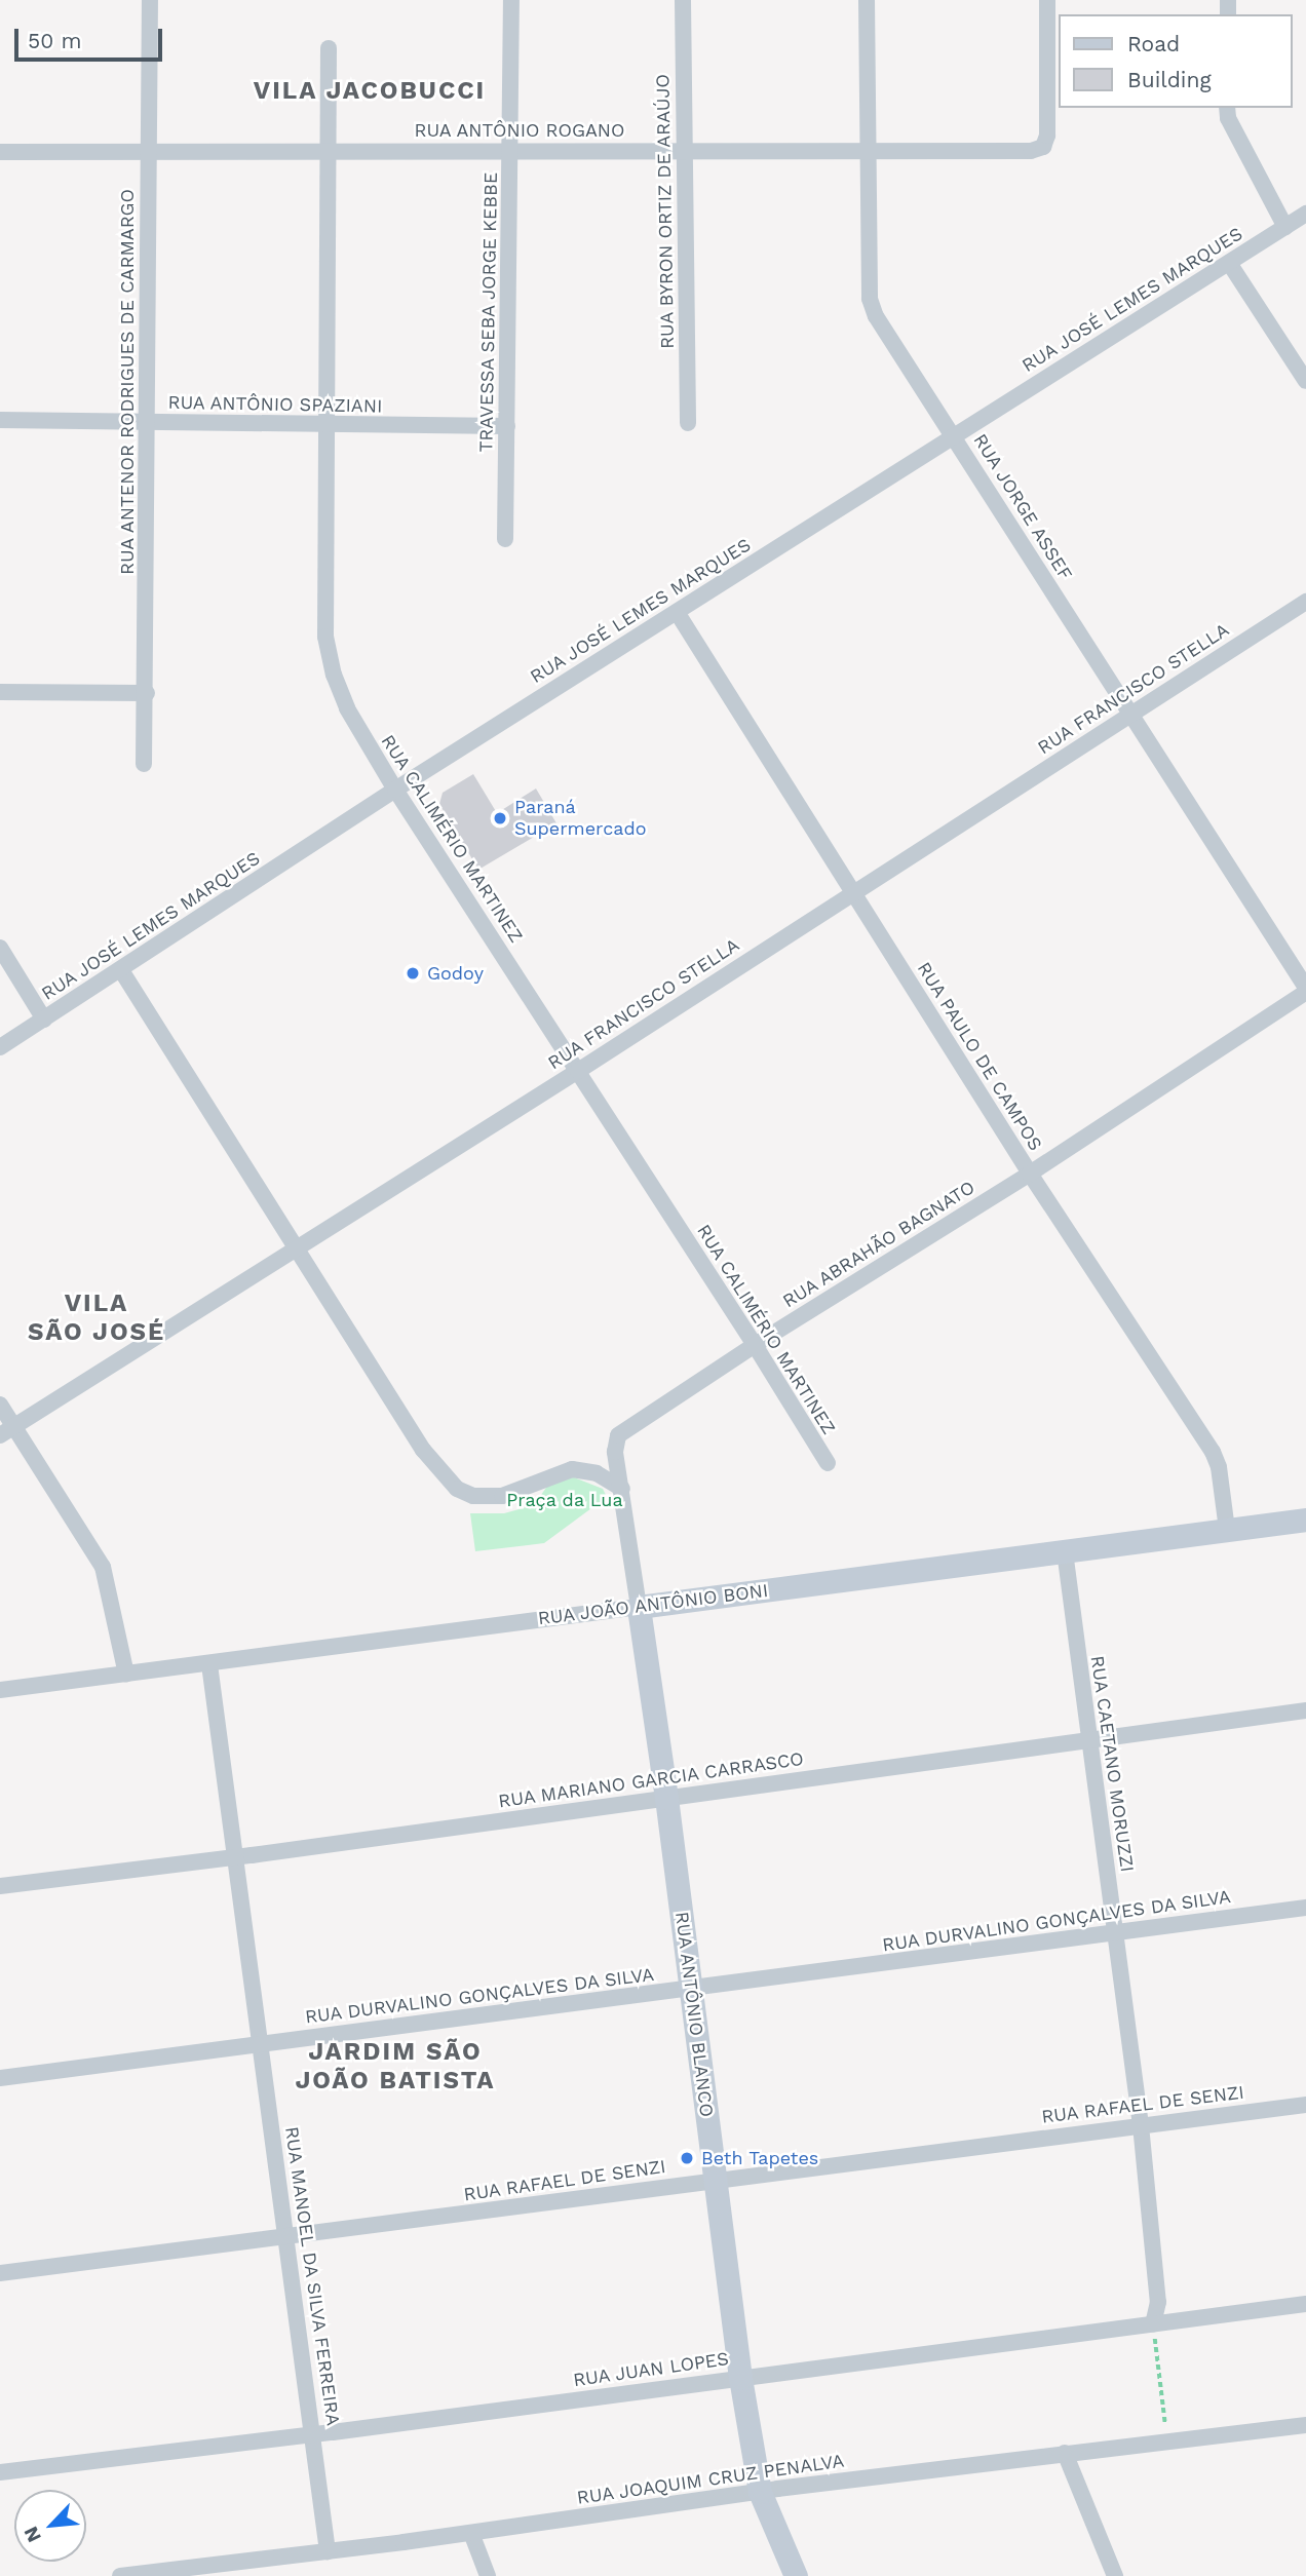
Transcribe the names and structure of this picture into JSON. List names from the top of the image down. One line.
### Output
{"streets":{"street":["RUA ANTÔNIO ROGANO","RUA BYRON ORTIZ DE ARAÚJO","RUA JOSÉ LEMES MARQUES","TRAVESSA SEBA JORGE KEBBE","RUA ANTENOR RODRIGUES DE CARMARGO","RUA ANTÔNIO SPAZIANI","RUA JORGE ASSEF","RUA FRANCISCO STELLA","RUA CALIMÉRIO MARTINEZ","RUA PAULO DE CAMPOS","RUA ABRAHÃO BAGNATO","RUA JOÃO ANTÔNIO BONI","RUA CAETANO MORUZZI","RUA MARIANO GARCIA CARRASCO","RUA DURVALINO GONÇALVES DA SILVA","RUA ANTÔNIO BLANCO","RUA RAFAEL DE SENZI","RUA MANOEL DA SILVA FERREIRA","RUA JUAN LOPES","RUA JOAQUIM CRUZ PENALVA"]},"crossings":[["RUA ANTÔNIO ROGANO","RUA BYRON ORTIZ DE ARAÚJO"],["RUA ANTÔNIO ROGANO","TRAVESSA SEBA JORGE KEBBE"],["RUA ANTÔNIO ROGANO","RUA ANTENOR RODRIGUES DE CARMARGO"],["RUA ANTÔNIO ROGANO","RUA JORGE ASSEF"],["RUA ANTÔNIO ROGANO","RUA CALIMÉRIO MARTINEZ"],["RUA JOSÉ LEMES MARQUES","RUA JORGE ASSEF"],["RUA JOSÉ LEMES MARQUES","RUA CALIMÉRIO MARTINEZ"],["RUA JOSÉ LEMES MARQUES","RUA PAULO DE CAMPOS"],["TRAVESSA SEBA JORGE KEBBE","RUA ANTÔNIO SPAZIANI"],["RUA ANTENOR RODRIGUES DE CARMARGO","RUA ANTÔNIO SPAZIANI"],["RUA ANTÔNIO SPAZIANI","RUA CALIMÉRIO MARTINEZ"],["RUA JORGE ASSEF","RUA FRANCISCO STELLA"],["RUA JORGE ASSEF","RUA ABRAHÃO BAGNATO"],["RUA FRANCISCO STELLA","RUA CALIMÉRIO MARTINEZ"],["RUA FRANCISCO STELLA","RUA PAULO DE CAMPOS"],["RUA CALIMÉRIO MARTINEZ","RUA ABRAHÃO BAGNATO"],["RUA PAULO DE CAMPOS","RUA ABRAHÃO BAGNATO"],["RUA PAULO DE CAMPOS","RUA JOÃO ANTÔNIO BONI"],["RUA ABRAHÃO BAGNATO","RUA ANTÔNIO BLANCO"],["RUA JOÃO ANTÔNIO BONI","RUA CAETANO MORUZZI"],["RUA JOÃO ANTÔNIO BONI","RUA ANTÔNIO BLANCO"],["RUA JOÃO ANTÔNIO BONI","RUA MANOEL DA SILVA FERREIRA"],["RUA CAETANO MORUZZI","RUA MARIANO GARCIA CARRASCO"],["RUA CAETANO MORUZZI","RUA DURVALINO GONÇALVES DA SILVA"],["RUA CAETANO MORUZZI","RUA RAFAEL DE SENZI"],["RUA CAETANO MORUZZI","RUA JUAN LOPES"],["RUA MARIANO GARCIA CARRASCO","RUA ANTÔNIO BLANCO"],["RUA MARIANO GARCIA CARRASCO","RUA MANOEL DA SILVA FERREIRA"],["RUA DURVALINO GONÇALVES DA SILVA","RUA ANTÔNIO BLANCO"],["RUA DURVALINO GONÇALVES DA SILVA","RUA MANOEL DA SILVA FERREIRA"],["RUA ANTÔNIO BLANCO","RUA RAFAEL DE SENZI"],["RUA ANTÔNIO BLANCO","RUA JUAN LOPES"],["RUA ANTÔNIO BLANCO","RUA JOAQUIM CRUZ PENALVA"],["RUA RAFAEL DE SENZI","RUA MANOEL DA SILVA FERREIRA"],["RUA MANOEL DA SILVA FERREIRA","RUA JUAN LOPES"],["RUA MANOEL DA SILVA FERREIRA","RUA JOAQUIM CRUZ PENALVA"]],"districts":["VILA JACOBUCCI","VILA SÃO JOSÉ","JARDIM SÃO JOÃO BATISTA"],"parks":["Praça da Lua"],"places":["Paraná Supermercado","Godoy","Beth Tapetes"],"legend":["Road","Building"],"scale_bar":"50 m","north":"bottom left"}
